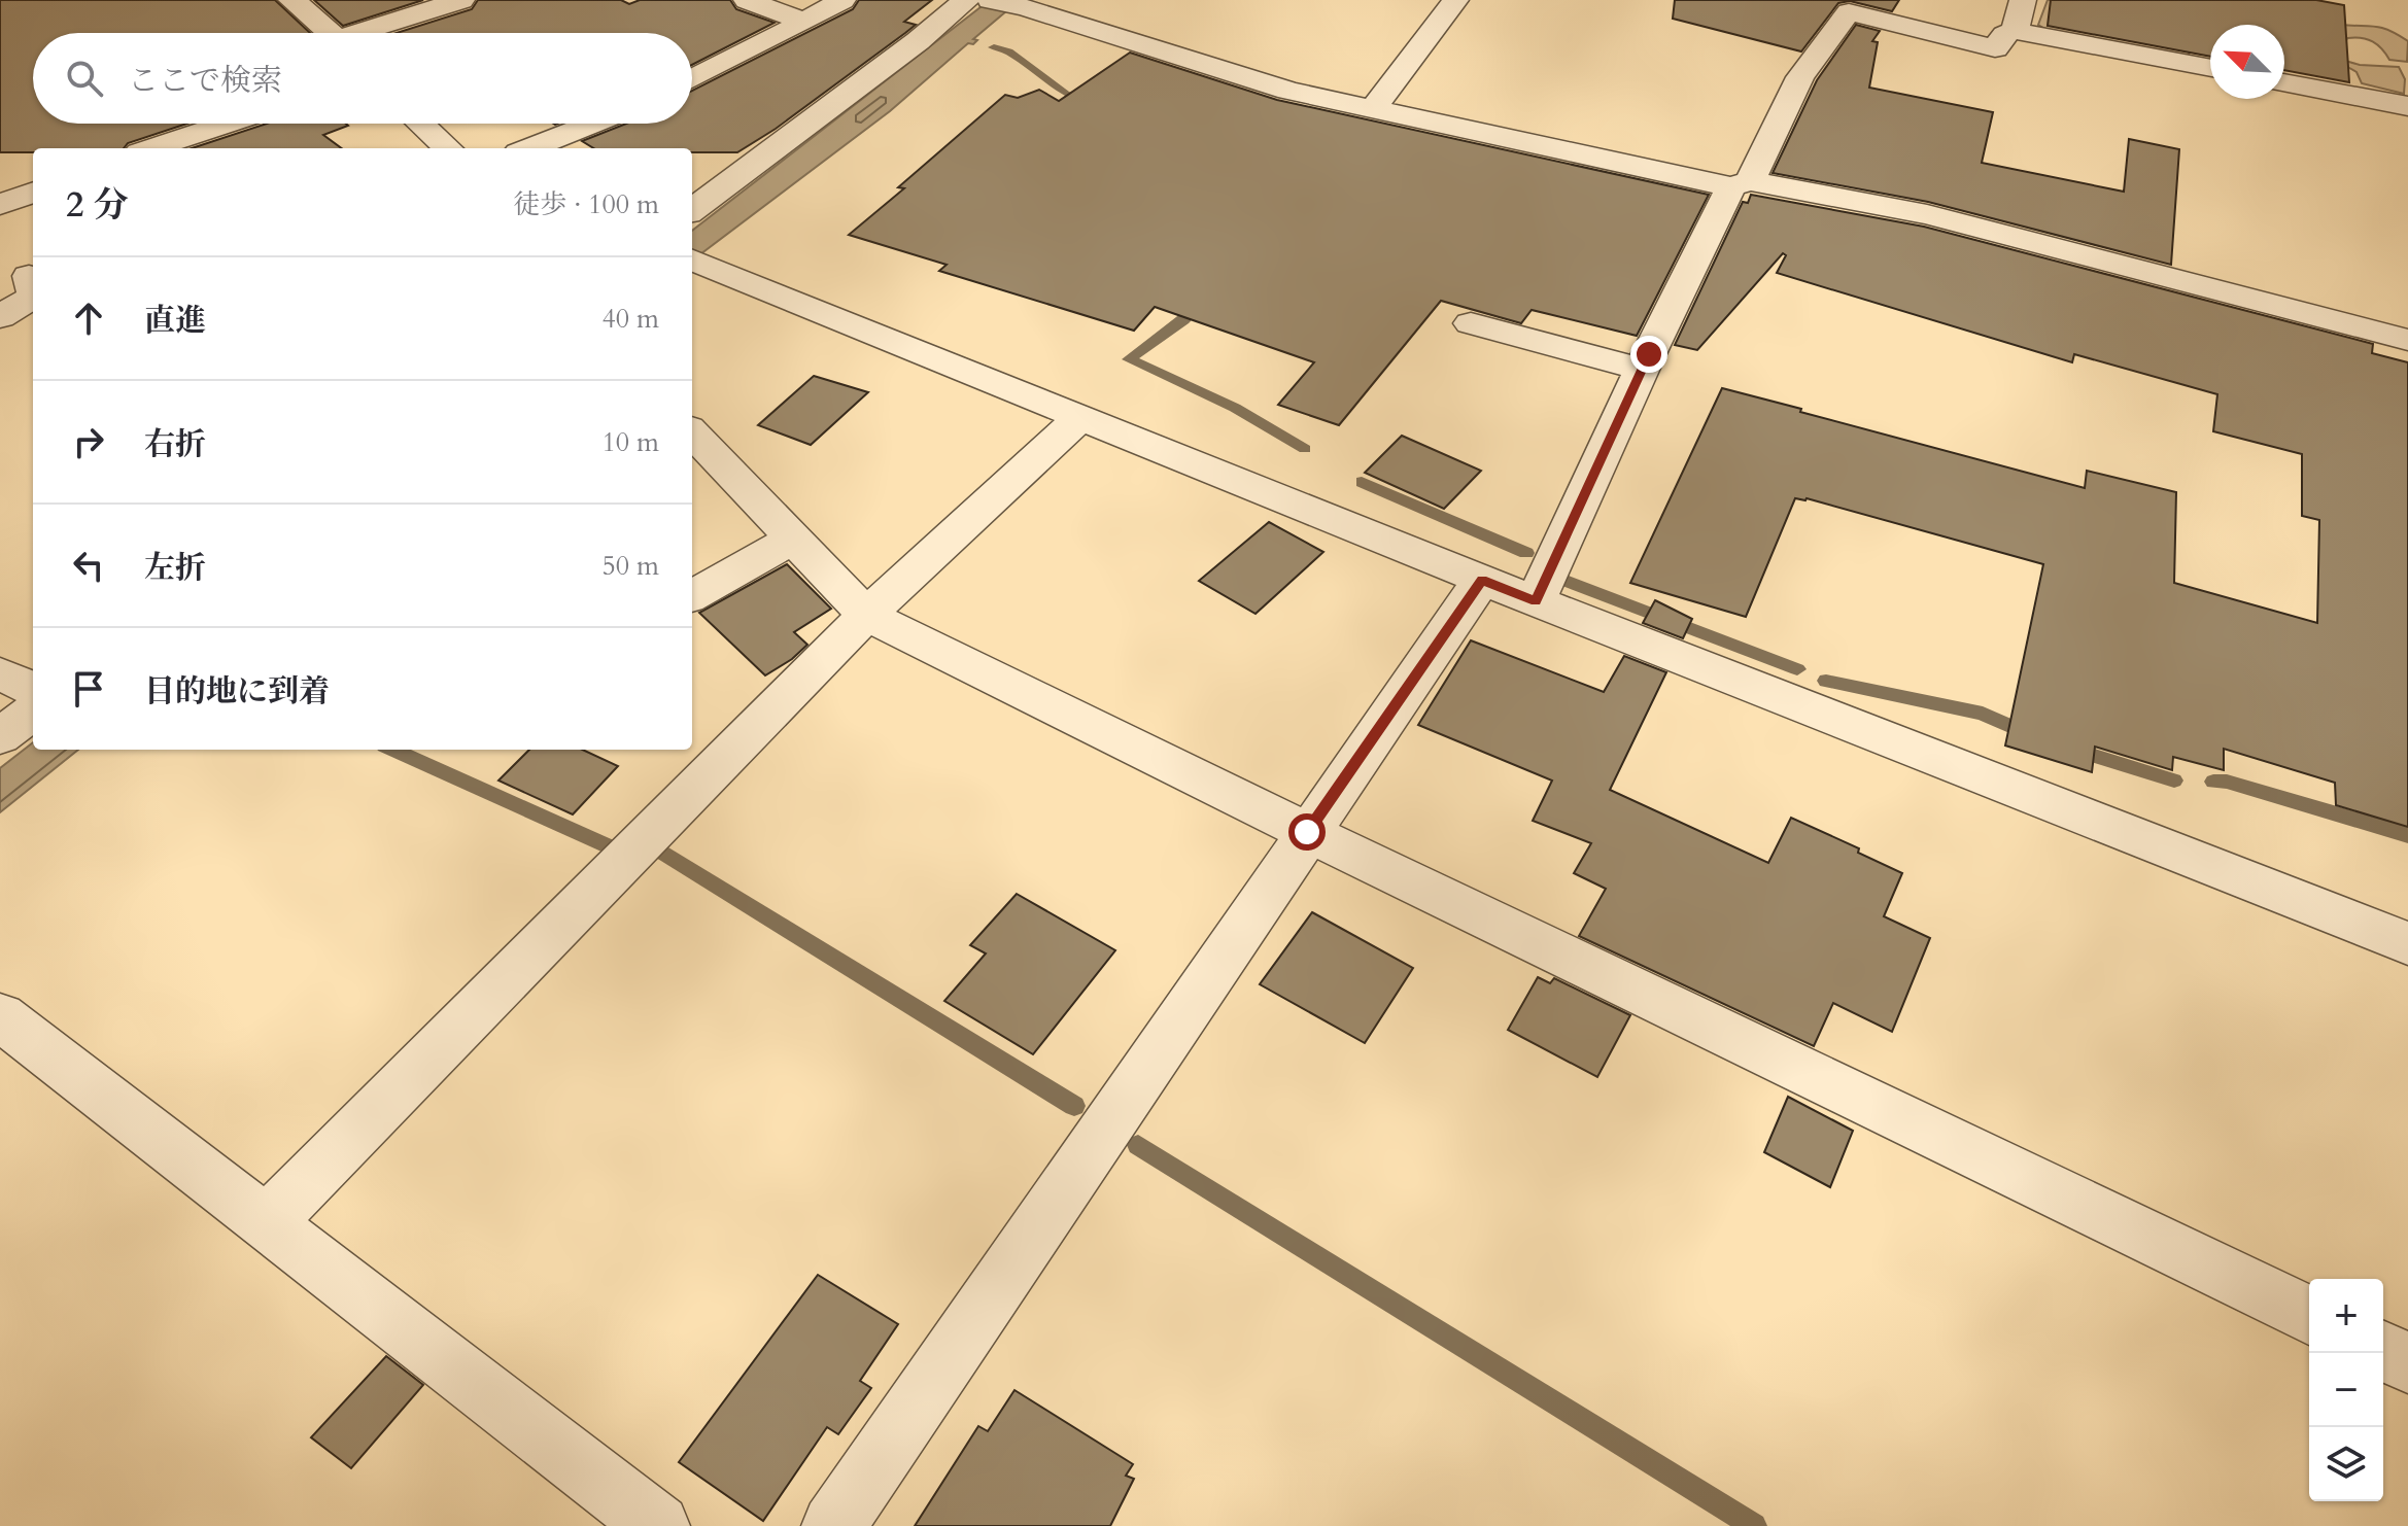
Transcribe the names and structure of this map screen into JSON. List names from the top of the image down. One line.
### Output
{"north":"top left","page":{"search":"ここで検索","heading":["2 分","徒歩 · 100 m"],"list":[["直進","40 m"],["右折","10 m"],["左折","50 m"],"目的地に到着"],"map_buttons":["+","−"]}}
